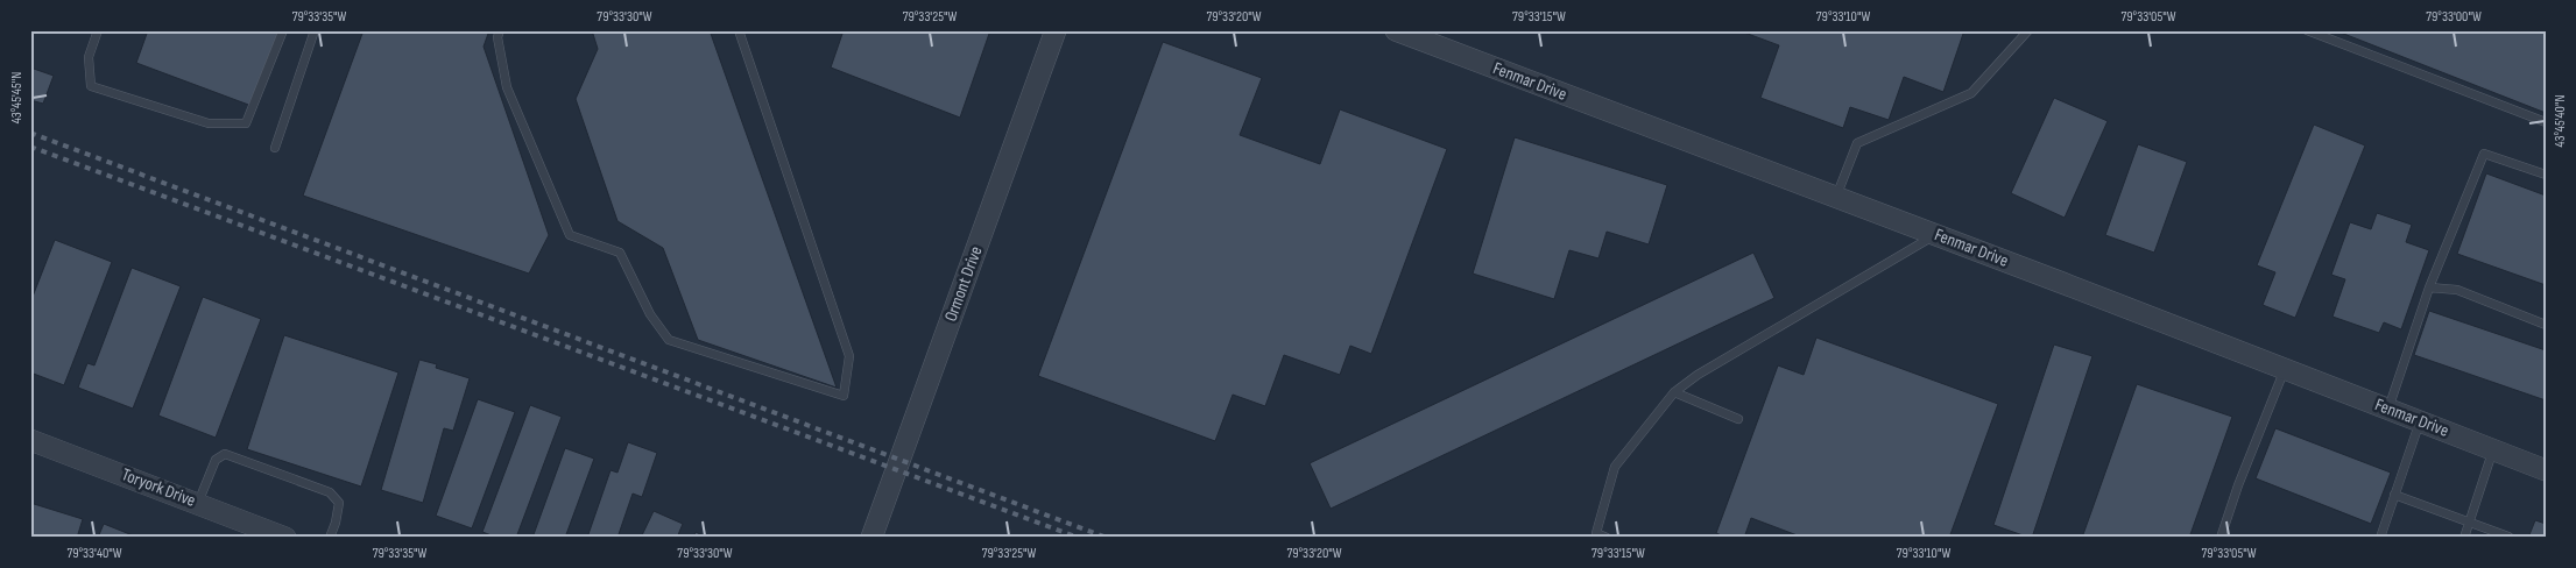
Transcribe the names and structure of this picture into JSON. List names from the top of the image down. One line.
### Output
{"streets":{"street":["Fenmar Drive","Ormont Drive","Toryork Drive"]},"coordinates":["79°33'35\"W","79°33'30\"W","79°33'25\"W","79°33'20\"W","79°33'15\"W","79°33'10\"W","79°33'05\"W","79°33'00\"W","43°45'45\"N","43°45'40\"N","79°33'40\"W"]}
